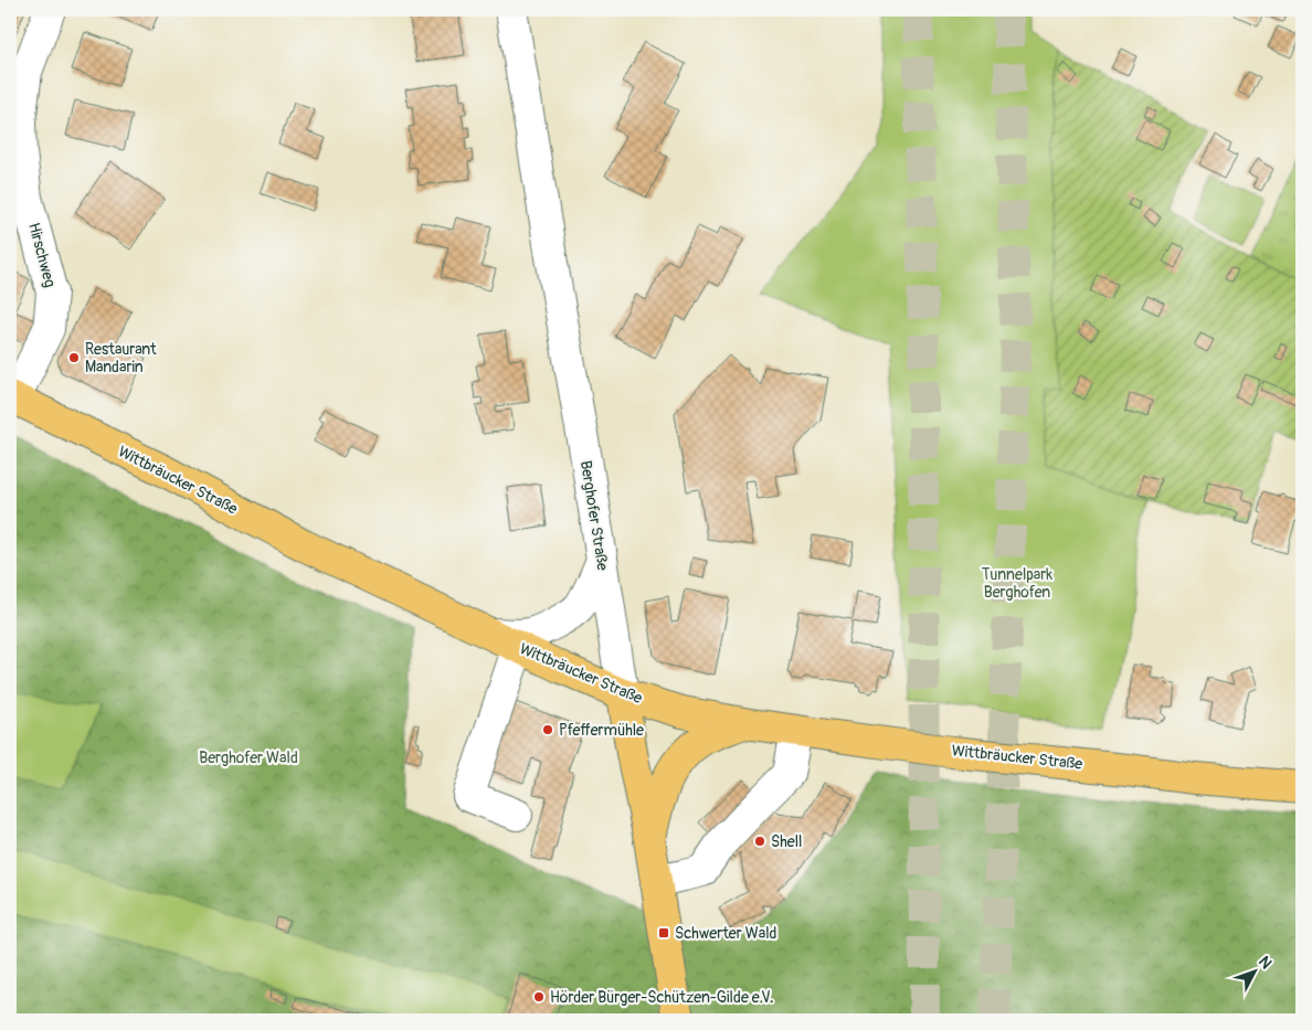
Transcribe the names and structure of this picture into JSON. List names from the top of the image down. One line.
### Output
{"streets":{"main road":["Wittbräucker Straße","Berghofer Straße"],"street":["Hirschweg"]},"crossings":[["Hirschweg","Wittbräucker Straße"],["Wittbräucker Straße","Berghofer Straße"]],"parks":["Tunnelpark Berghofen","Berghofer Wald"],"places":{"other":["Restaurant Mandarin","Pfeffermühle","Shell","Hörder Bürger-Schützen-Gilde e.V."],"transit":["Schwerter Wald"]},"north":"top right"}
